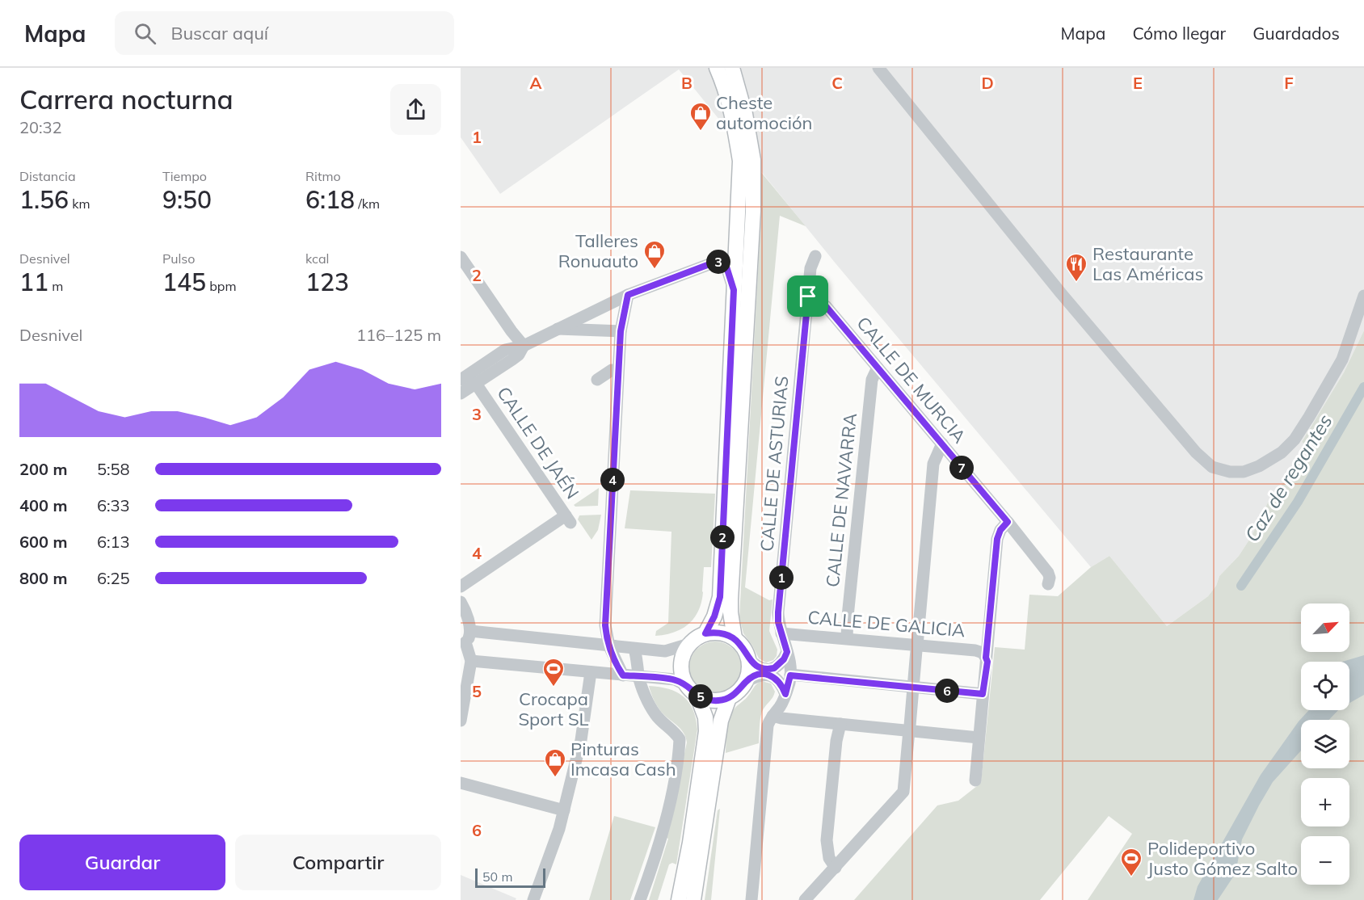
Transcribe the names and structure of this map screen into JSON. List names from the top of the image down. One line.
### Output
{"streets":{"street":["CALLE DE MURCIA","CALLE DE JAÉN","CALLE DE ASTURIAS","CALLE DE NAVARRA","CALLE DE GALICIA"]},"crossings":[["CALLE DE MURCIA","CALLE DE ASTURIAS"],["CALLE DE MURCIA","CALLE DE NAVARRA"],["CALLE DE ASTURIAS","CALLE DE GALICIA"],["CALLE DE NAVARRA","CALLE DE GALICIA"]],"water":["Caz de regantes"],"places":{"shop":["Cheste automoción","Talleres Ronuauto","Pinturas Imcasa Cash"],"restaurant":["Restaurante Las Américas"],"sports":["Crocapa Sport SL","Polideportivo Justo Gómez Salto"]},"scale_bar":"50 m","north":"top right","page":{"header":"Mapa","search":"Buscar aquí","nav":["Mapa","Cómo llegar","Guardados"],"heading":["Carrera nocturna","20:32"],"stats":[["Distancia","1.56 km"],["Tiempo","9:50"],["Ritmo","6:18 /km"],["Desnivel","11 m"],["Pulso","145 bpm"],["kcal","123"]],"pins":["3","7","4","2","1","6","5"],"chart":["Desnivel","116–125 m"],"list":[{"name":"200 m","note":"5:58"},{"name":"400 m","note":"6:33"},{"name":"600 m","note":"6:13"},{"name":"800 m","note":"6:25"}],"map_buttons":["+","−"],"buttons":["Guardar","Compartir"],"scale":"50 m"},"grid":{"columns":["A","B","C","D","E","F"],"rows":["1","2","3","4","5","6"]}}
